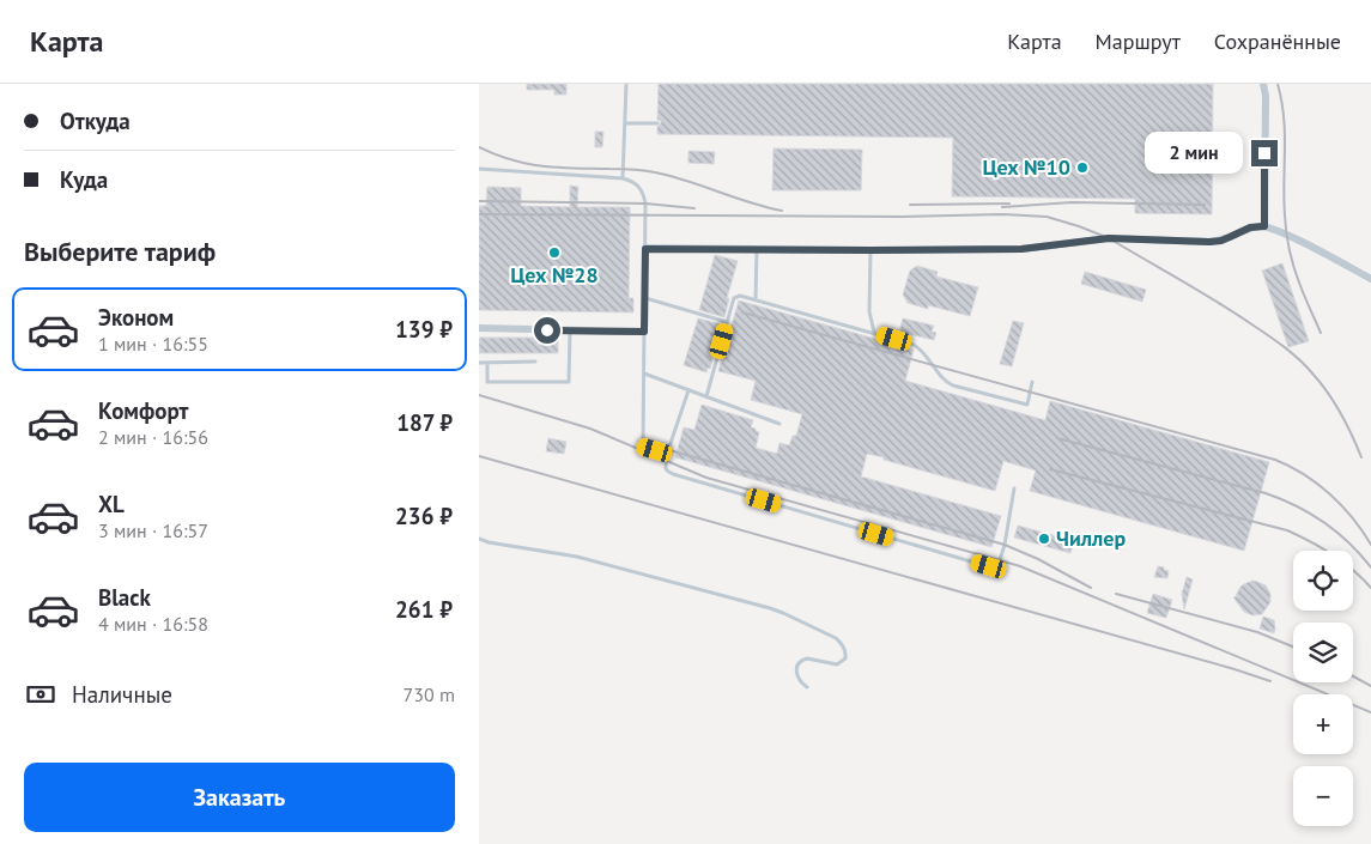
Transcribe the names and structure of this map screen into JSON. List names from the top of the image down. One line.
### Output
{"places":["Цех №10","Цех №28","Чиллер"],"page":{"header":"Карта","nav":["Карта","Маршрут","Сохранённые"],"banner":["Откуда","Куда"],"bubble":"2 мин","heading":"Выберите тариф","list":[{"name":"Эконом","note":"1 мин · 16:55","value":"139 ₽"},{"name":"Комфорт","note":"2 мин · 16:56","value":"187 ₽"},{"name":"XL","note":"3 мин · 16:57","value":"236 ₽"},{"name":"Black","note":"4 мин · 16:58","value":"261 ₽"}],"map_buttons":["+","−"],"pay":["Наличные","730 m"],"buttons":"Заказать"}}
